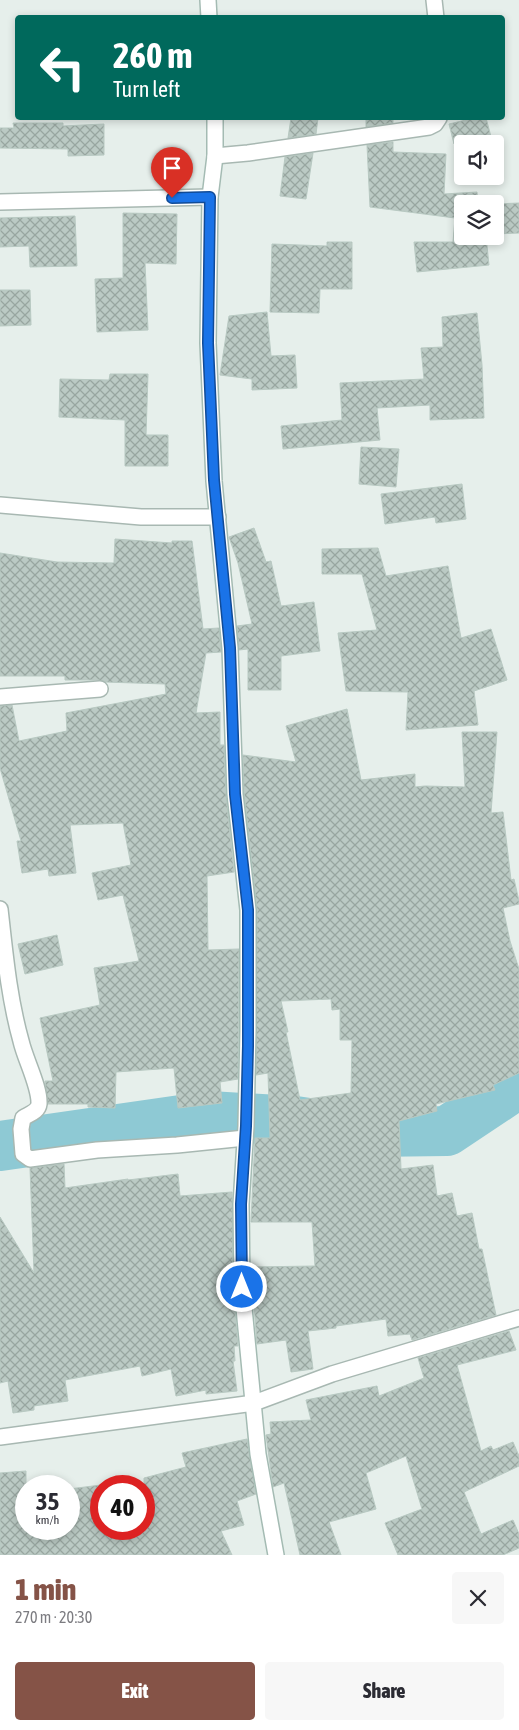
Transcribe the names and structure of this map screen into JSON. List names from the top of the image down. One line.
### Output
{"page":{"turn":["260 m","Turn left"],"speed":"35 km/h","limit":"40","heading":["1 min","270 m · 20:30"],"buttons":["Exit","Share"]}}
